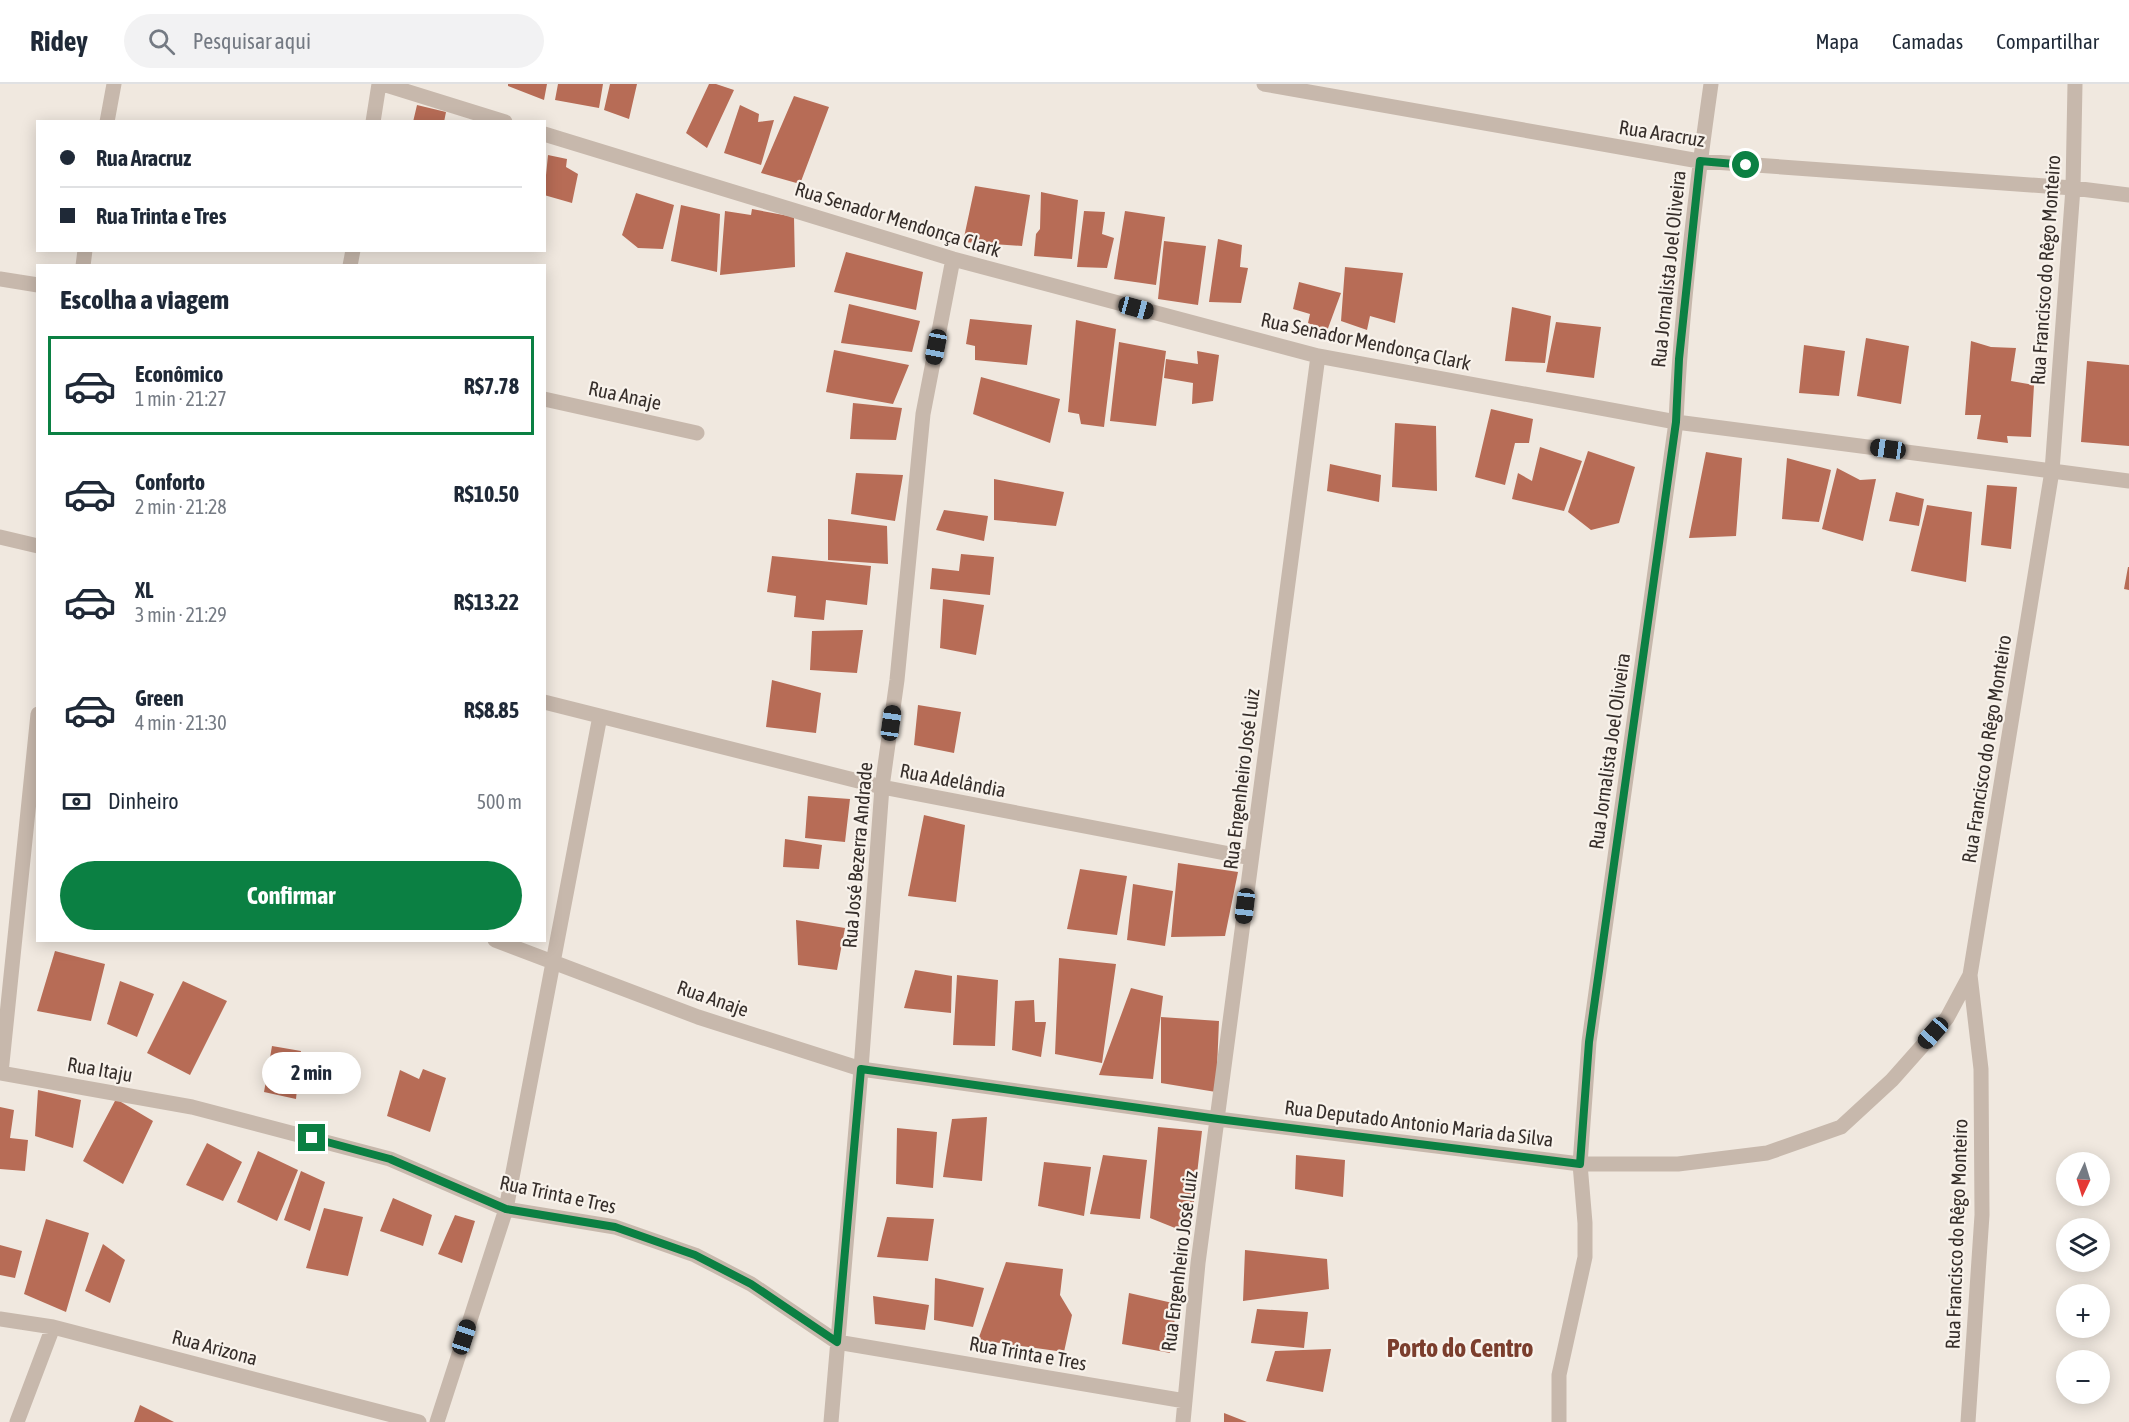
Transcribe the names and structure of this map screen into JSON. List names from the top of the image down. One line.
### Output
{"streets":{"street":["Rua Aracruz","Rua Senador Mendonça Clark","Rua Jornalista Joel Oliveira","Rua Francisco do Rêgo Monteiro","Rua Anaje","Rua Engenheiro José Luiz","Rua Adelândia","Rua José Bezerra Andrade","Rua Itaju","Rua Deputado Antonio Maria da Silva","Rua Trinta e Tres","Rua Arizona"]},"crossings":[["Rua Aracruz","Rua Jornalista Joel Oliveira"],["Rua Aracruz","Rua Francisco do Rêgo Monteiro"],["Rua Senador Mendonça Clark","Rua Jornalista Joel Oliveira"],["Rua Senador Mendonça Clark","Rua Francisco do Rêgo Monteiro"],["Rua Senador Mendonça Clark","Rua Engenheiro José Luiz"],["Rua Senador Mendonça Clark","Rua José Bezerra Andrade"],["Rua Jornalista Joel Oliveira","Rua Deputado Antonio Maria da Silva"],["Rua Francisco do Rêgo Monteiro","Rua Deputado Antonio Maria da Silva"],["Rua Anaje","Rua José Bezerra Andrade"],["Rua Anaje","Rua Deputado Antonio Maria da Silva"],["Rua Engenheiro José Luiz","Rua Adelândia"],["Rua Engenheiro José Luiz","Rua Deputado Antonio Maria da Silva"],["Rua Engenheiro José Luiz","Rua Trinta e Tres"],["Rua Adelândia","Rua José Bezerra Andrade"],["Rua José Bezerra Andrade","Rua Deputado Antonio Maria da Silva"],["Rua José Bezerra Andrade","Rua Trinta e Tres"],["Rua Itaju","Rua Trinta e Tres"]],"districts":["Porto do Centro"],"north":"bottom","page":{"header":"Ridey","search":"Pesquisar aqui","nav":["Mapa","Camadas","Compartilhar"],"banner":["Rua Aracruz","Rua Trinta e Tres"],"heading":"Escolha a viagem","list":[{"name":"Econômico","note":"1 min · 21:27","value":"R$7.78"},{"name":"Conforto","note":"2 min · 21:28","value":"R$10.50"},{"name":"XL","note":"3 min · 21:29","value":"R$13.22"},{"name":"Green","note":"4 min · 21:30","value":"R$8.85"}],"pay":["Dinheiro","500 m"],"buttons":"Confirmar","bubble":"2 min","map_buttons":["+","−"]}}
